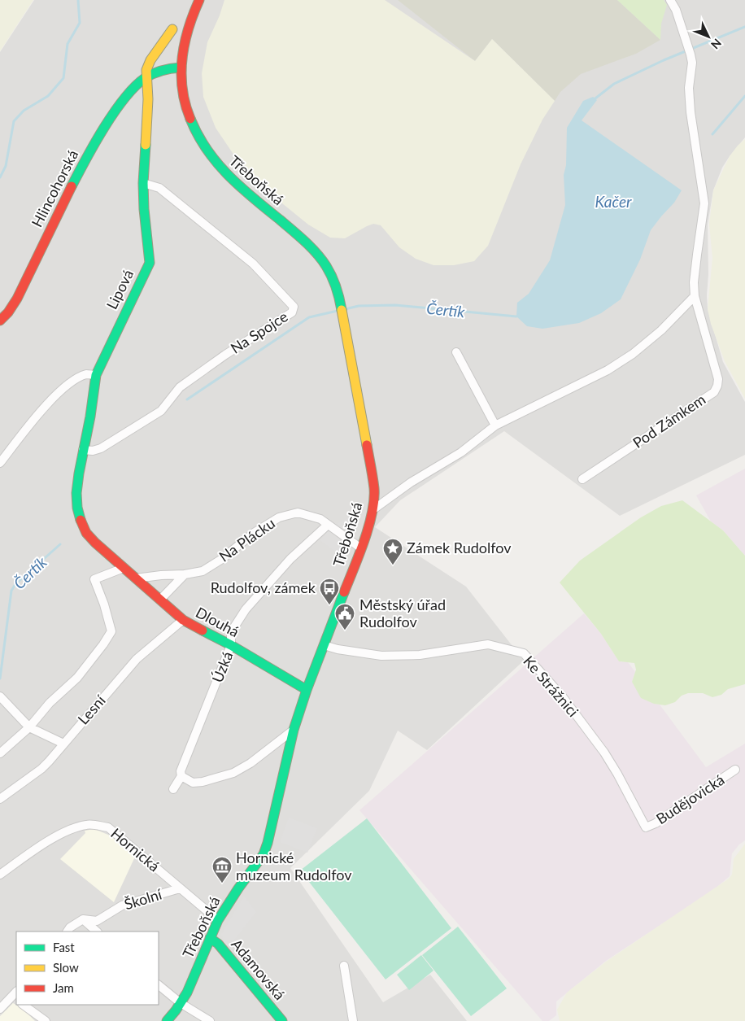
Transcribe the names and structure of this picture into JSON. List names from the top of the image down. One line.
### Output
{"streets":{"street":["Třeboňská","Hlincohorská","Lipová","Na Spojce","Pod Zámkem","Na Plácku","Dlouhá","Úzká","Ke Strážnici","Lesní","Budějovická","Hornická","Školní","Adamovská"]},"crossings":[["Třeboňská","Hlincohorská"],["Třeboňská","Na Plácku"],["Třeboňská","Dlouhá"],["Třeboňská","Ke Strážnici"],["Třeboňská","Hornická"],["Třeboňská","Adamovská"],["Hlincohorská","Lipová"],["Lipová","Na Spojce"],["Lipová","Dlouhá"],["Na Spojce","Dlouhá"],["Na Plácku","Dlouhá"],["Na Plácku","Úzká"],["Dlouhá","Úzká"],["Dlouhá","Lesní"],["Ke Strážnici","Budějovická"],["Hornická","Školní"]],"water":["Kačer","Čertík"],"places":{"place":["Zámek Rudolfov"],"bus stop":["Rudolfov, zámek"],"public building":["Městský úřad Rudolfov"],"museum":["Hornické muzeum Rudolfov"]},"legend":["Fast","Slow","Jam"],"north":"bottom right"}
